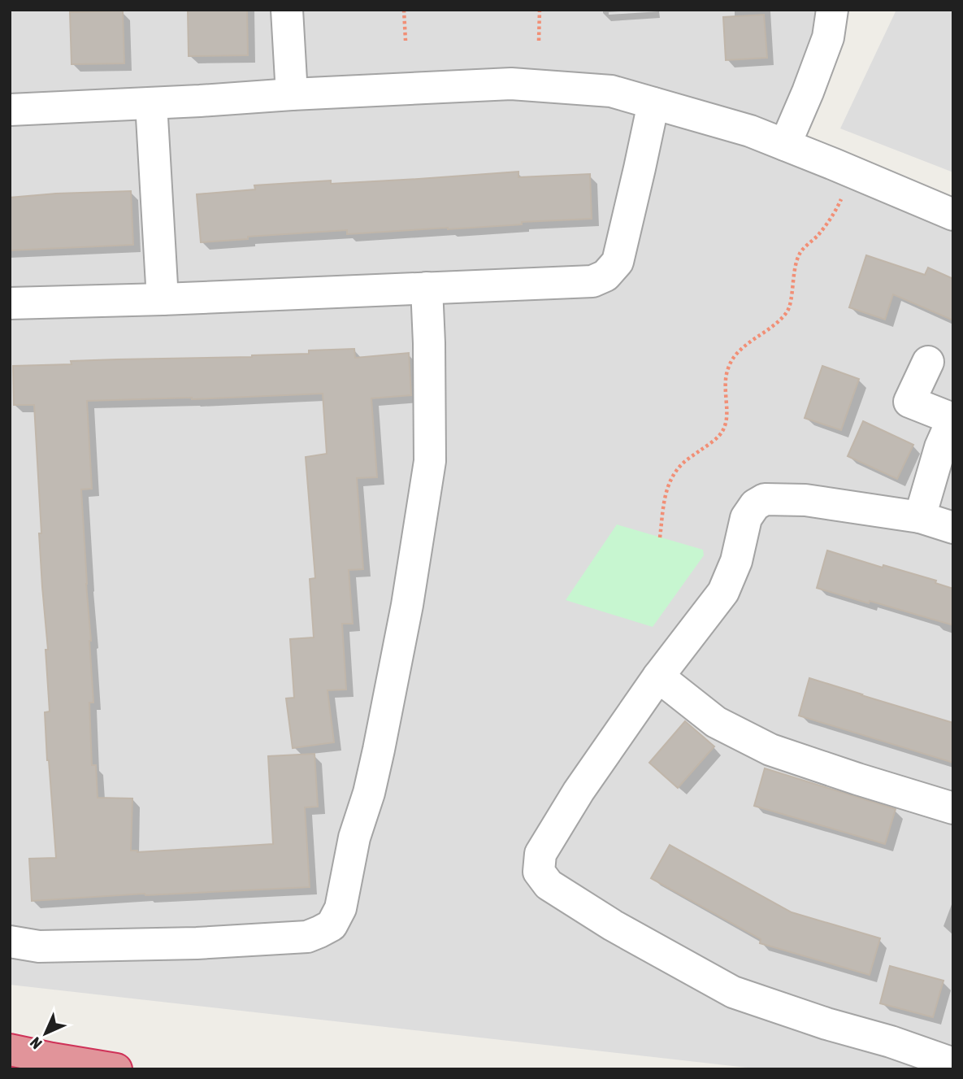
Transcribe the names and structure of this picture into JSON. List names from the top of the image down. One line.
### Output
{"north":"bottom left"}
